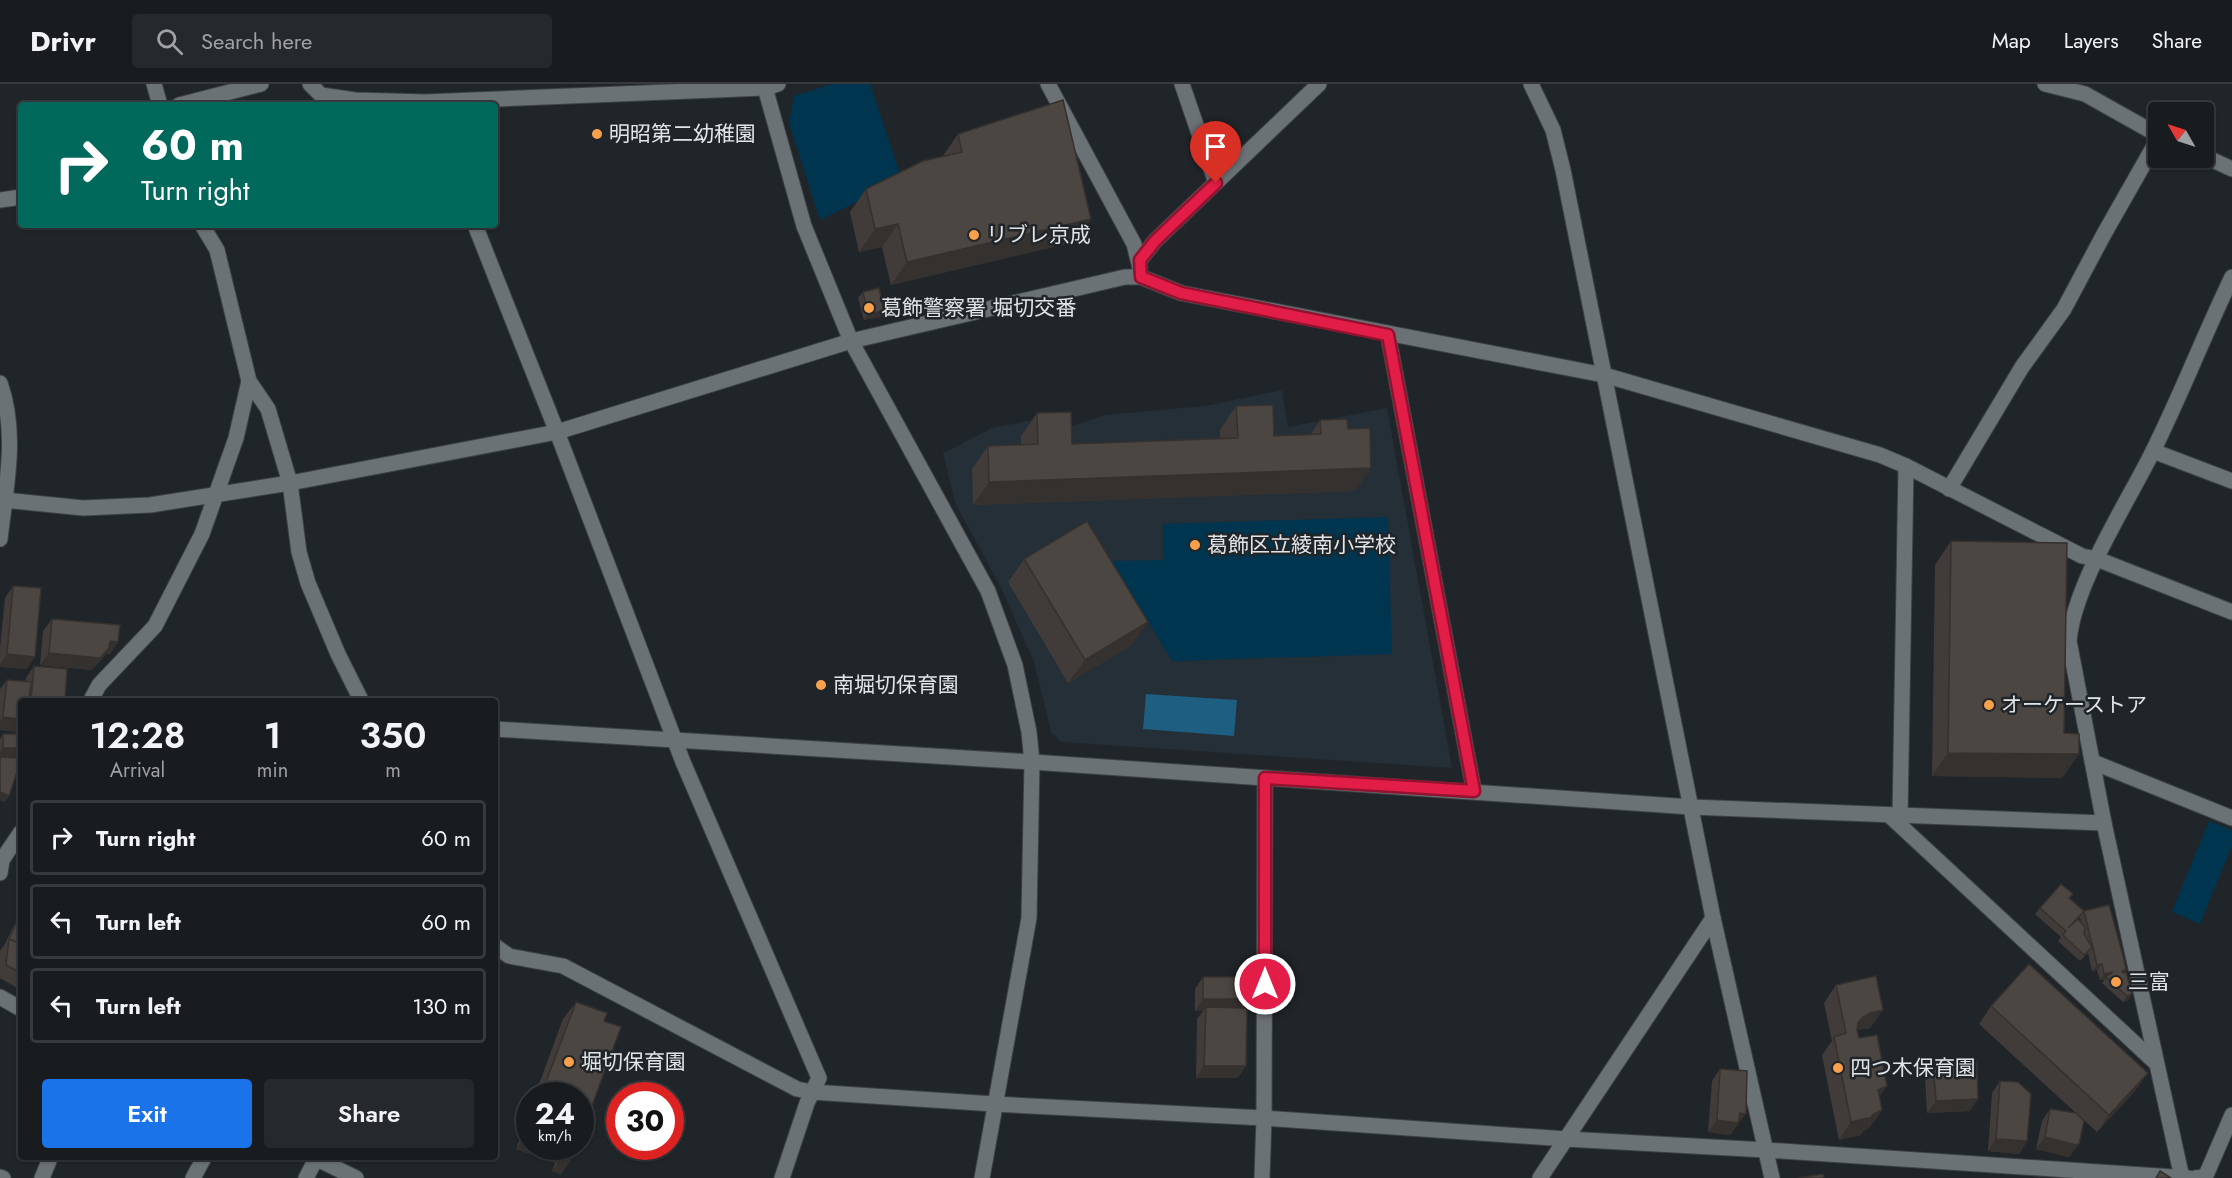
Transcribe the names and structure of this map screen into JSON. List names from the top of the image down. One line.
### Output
{"places":["明昭第二幼稚園","リブレ京成","葛飾警察署 堀切交番","葛飾区立綾南小学校","南堀切保育園","オーケーストア","三富","堀切保育園","四つ木保育園"],"north":"top left","page":{"header":"Drivr","search":"Search here","nav":["Map","Layers","Share"],"turn":["60 m","Turn right"],"eta":["12:28","Arrival","1","min","350","m"],"list":[{"name":"Turn right","value":"60 m"},{"name":"Turn left","value":"60 m"},{"name":"Turn left","value":"130 m"}],"buttons":["Exit","Share"],"speed":"24 km/h","limit":"30"}}
